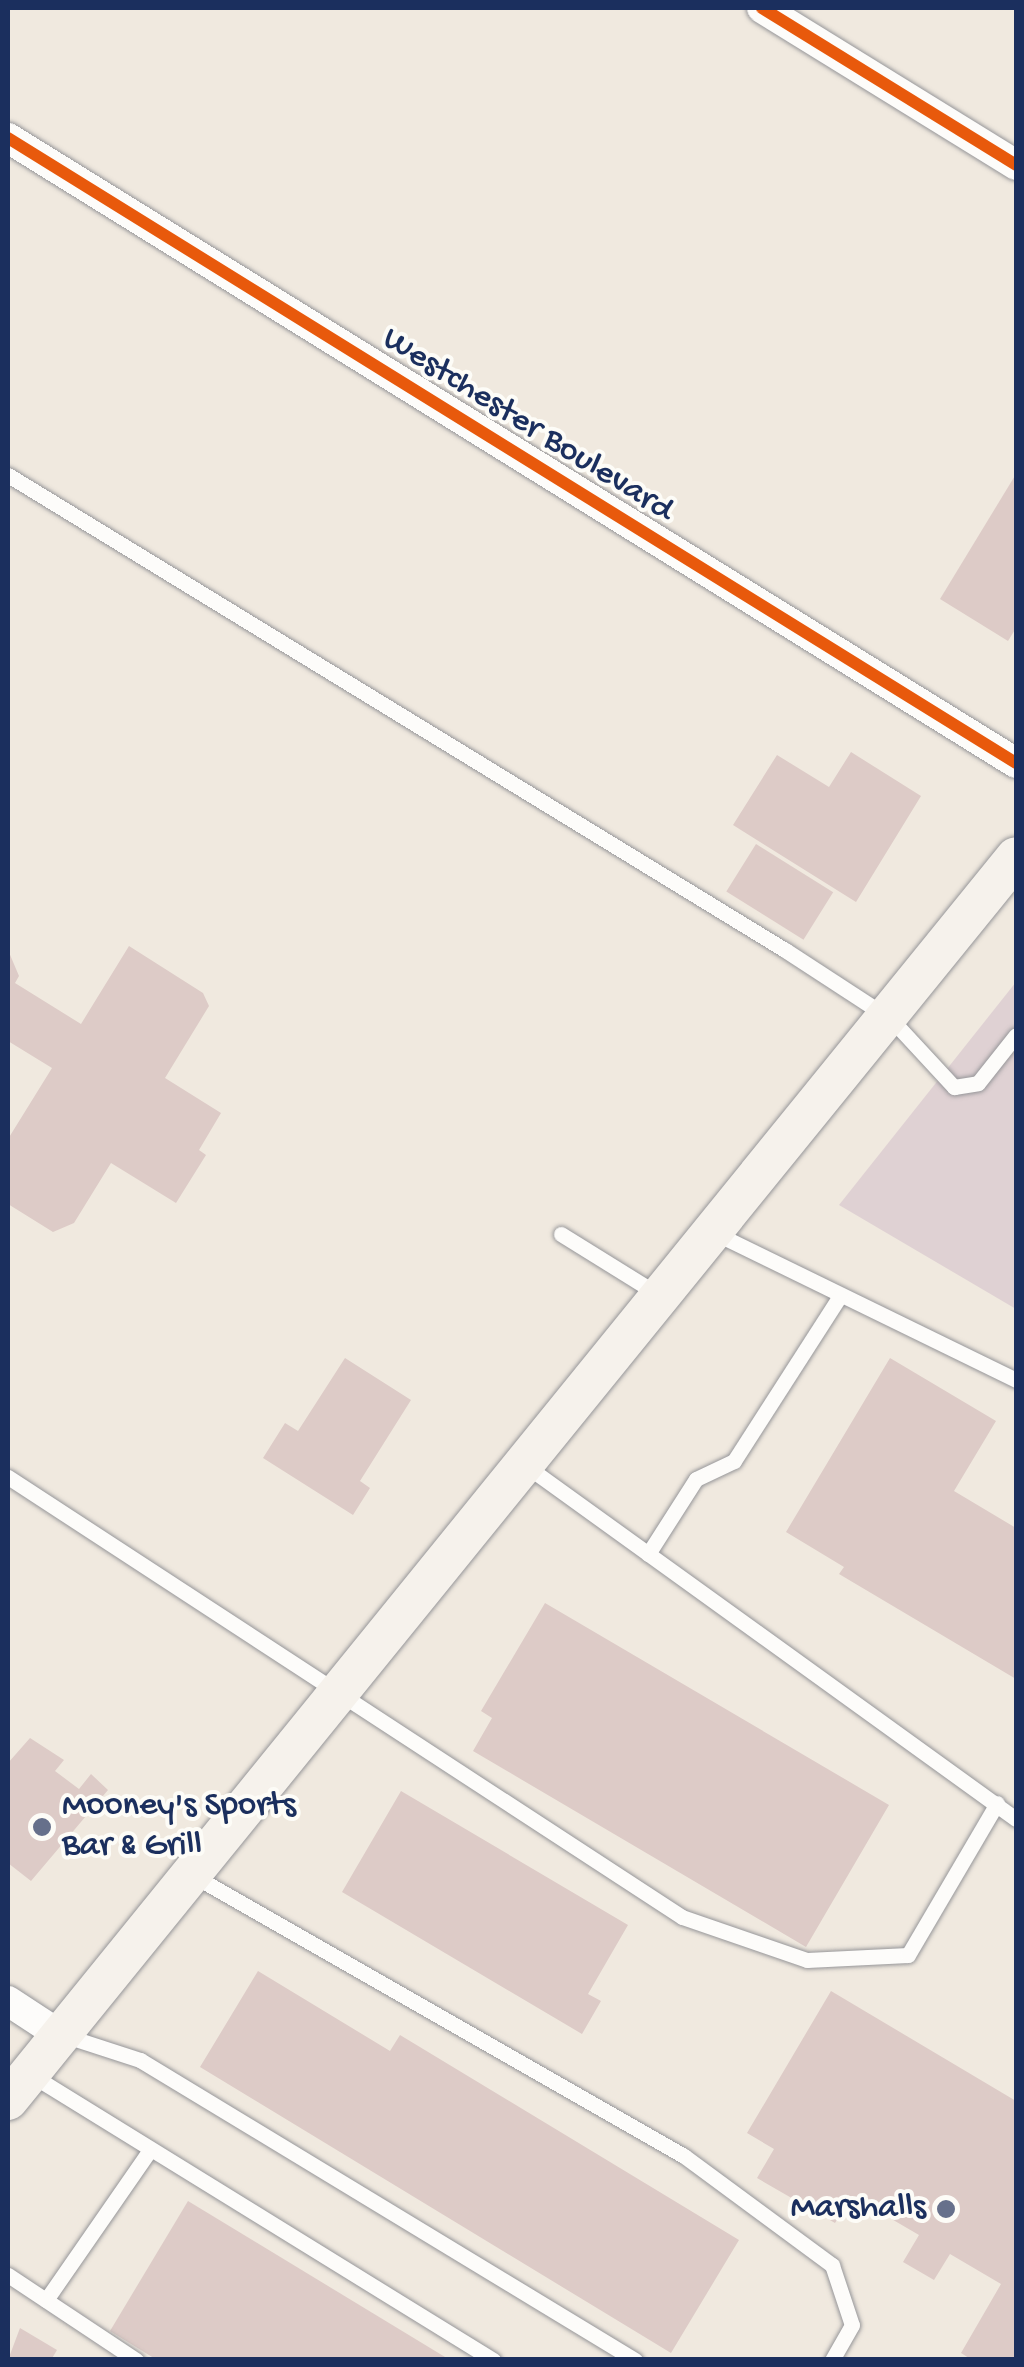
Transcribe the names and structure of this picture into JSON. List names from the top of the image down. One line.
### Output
{"streets":{"street":["Westchester Boulevard"]},"places":["Mooney's Sports Bar & Grill","Marshalls"]}
